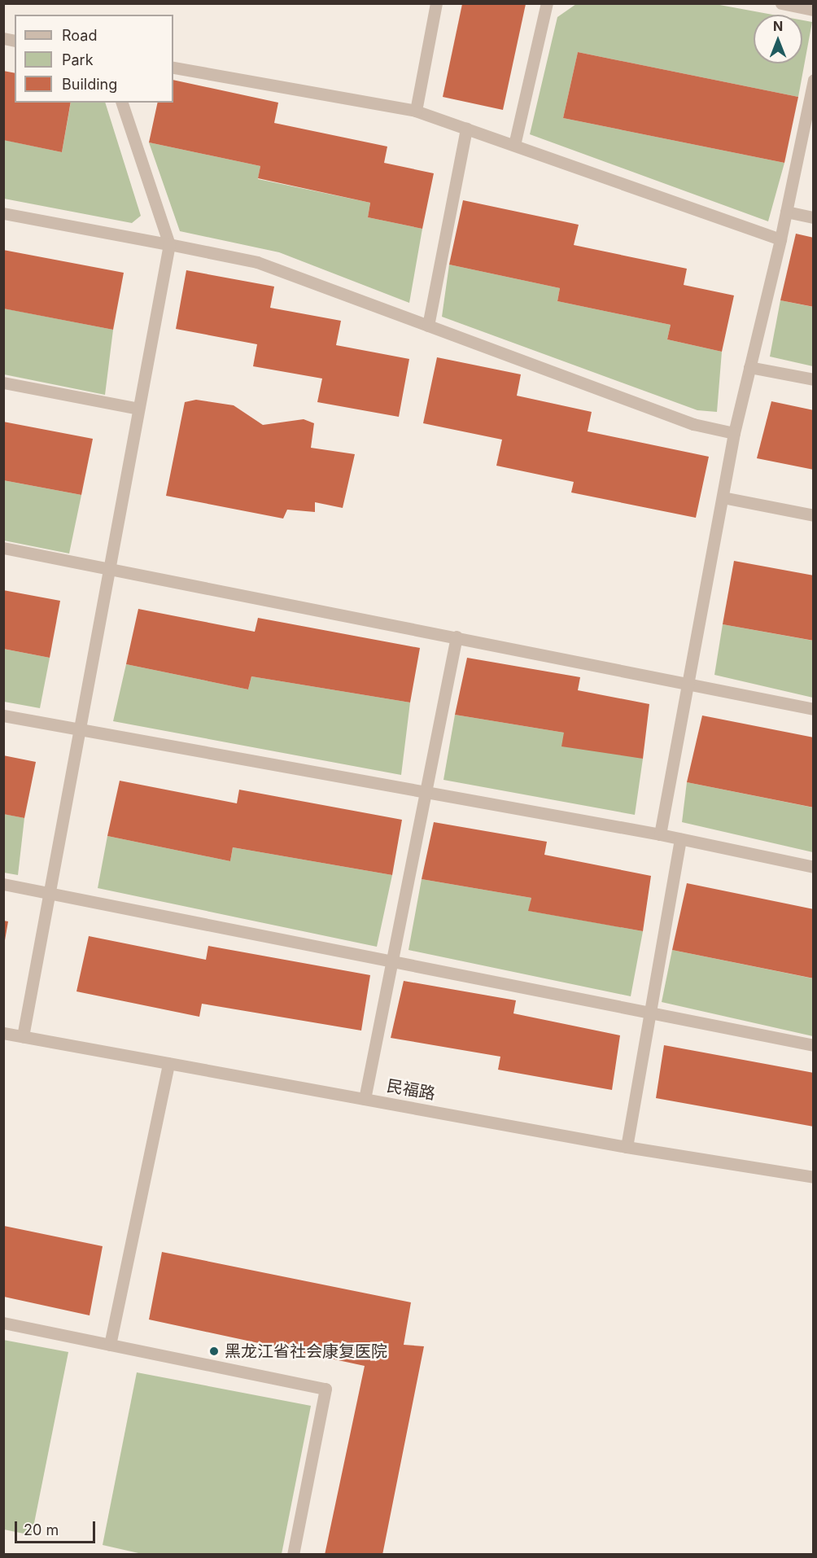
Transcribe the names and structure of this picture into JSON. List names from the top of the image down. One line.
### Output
{"streets":{"street":["民福路"]},"places":["黑龙江省社会康复医院"],"legend":["Road","Park","Building"],"scale_bar":"20 m","north":"top"}
